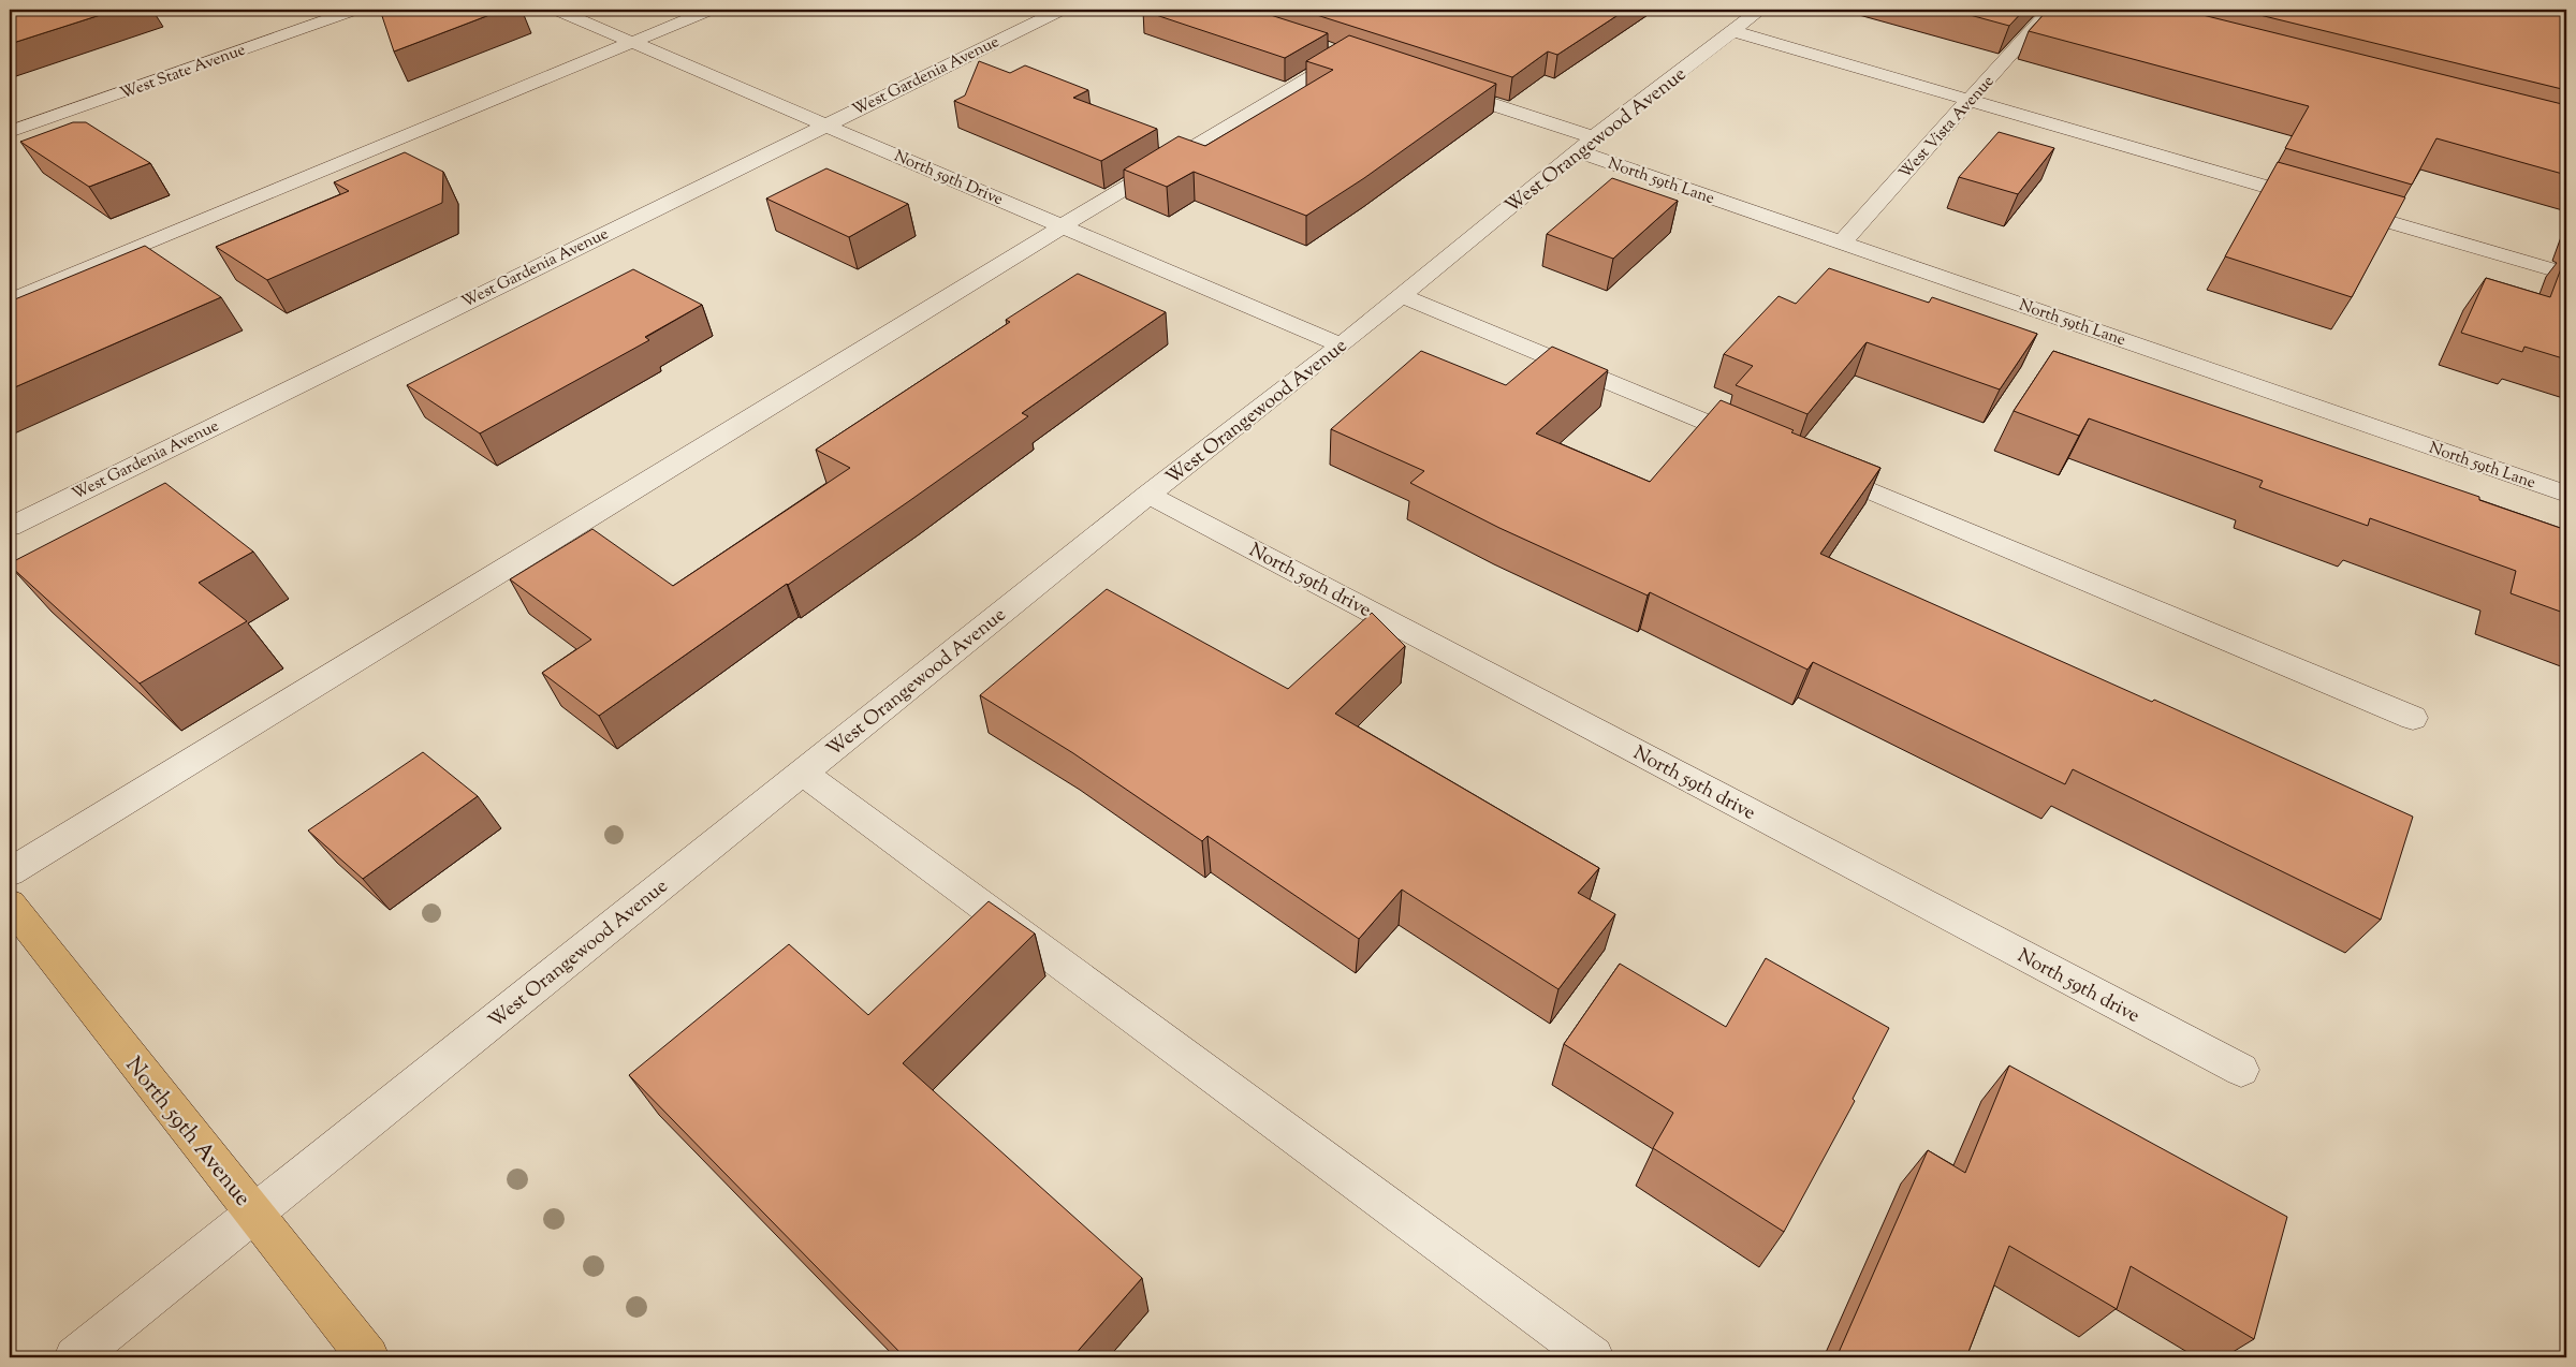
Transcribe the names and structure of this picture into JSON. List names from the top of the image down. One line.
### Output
{"streets":{"main road":["North 59th Avenue"],"street":["West State Avenue","West Gardenia Avenue","West Vista Avenue","West Orangewood Avenue","North 59th Drive","North 59th Lane","North 59th drive"]},"crossings":[["West Gardenia Avenue","North 59th Drive"],["West Vista Avenue","North 59th Lane"],["West Orangewood Avenue","North 59th Drive"],["West Orangewood Avenue","North 59th Lane"],["West Orangewood Avenue","North 59th drive"],["West Orangewood Avenue","North 59th Avenue"]]}
